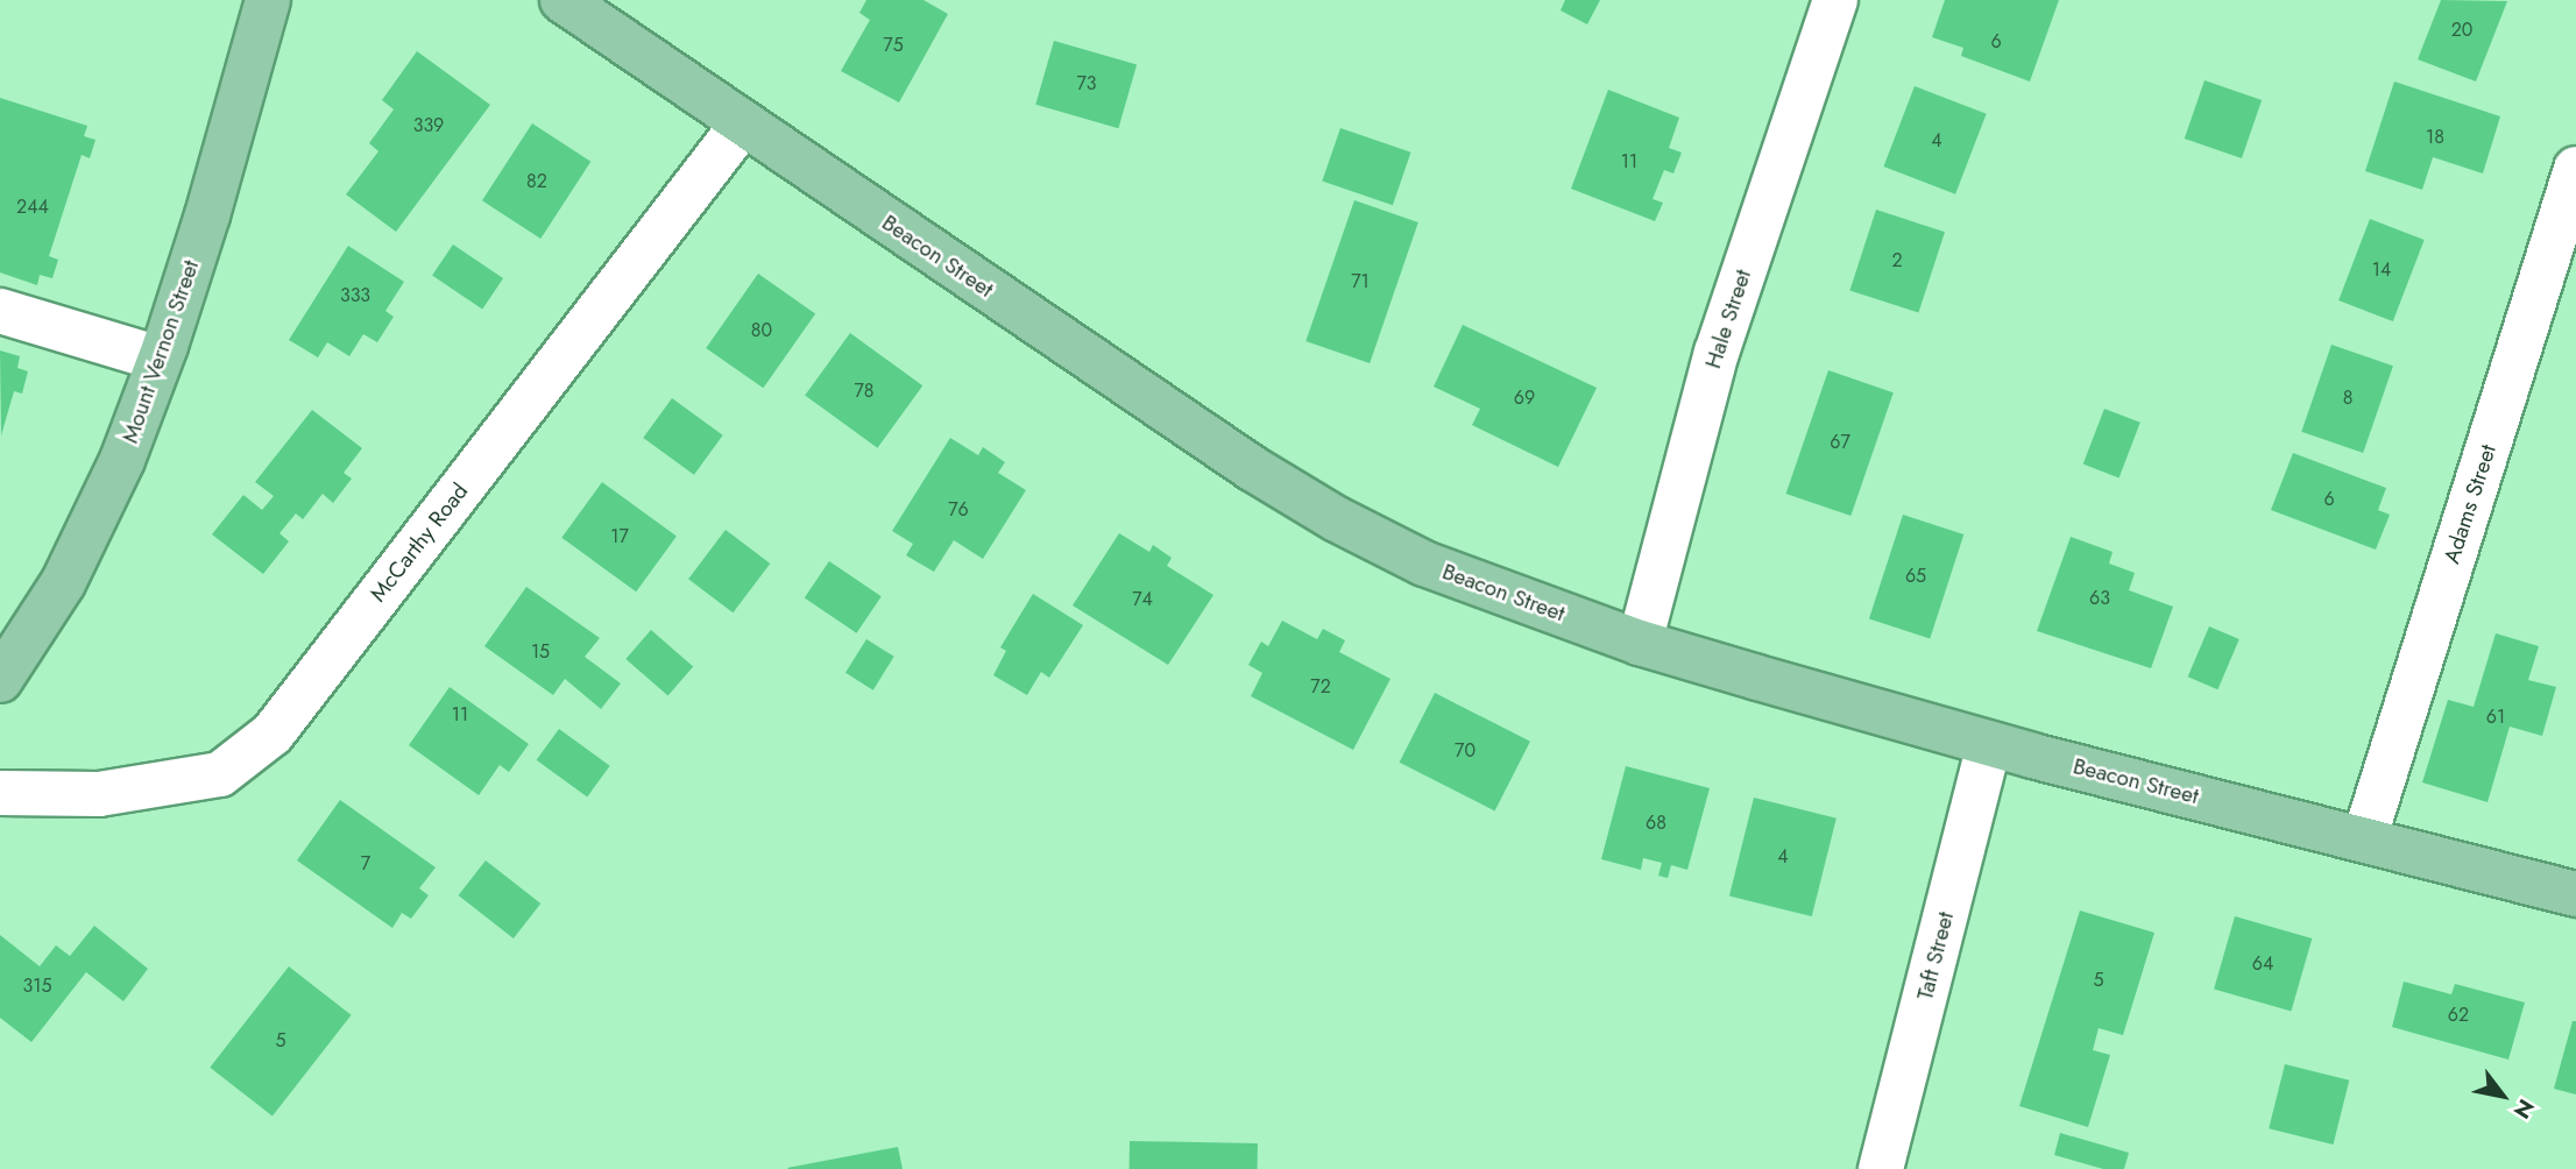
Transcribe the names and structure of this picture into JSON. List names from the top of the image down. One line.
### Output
{"streets":{"main road":["Beacon Street","Mount Vernon Street"],"street":["Hale Street","Adams Street","McCarthy Road","Taft Street"]},"crossings":[["Beacon Street","Hale Street"],["Beacon Street","Adams Street"],["Beacon Street","McCarthy Road"],["Beacon Street","Taft Street"]],"house_numbers":["20","6","75","73","339","18","4","11","82","244","2","14","71","333","80","78","69","8","67","6","76","17","65","63","74","15","72","11","61","70","68","4","7","64","5","315","62","5"],"north":"bottom right"}
